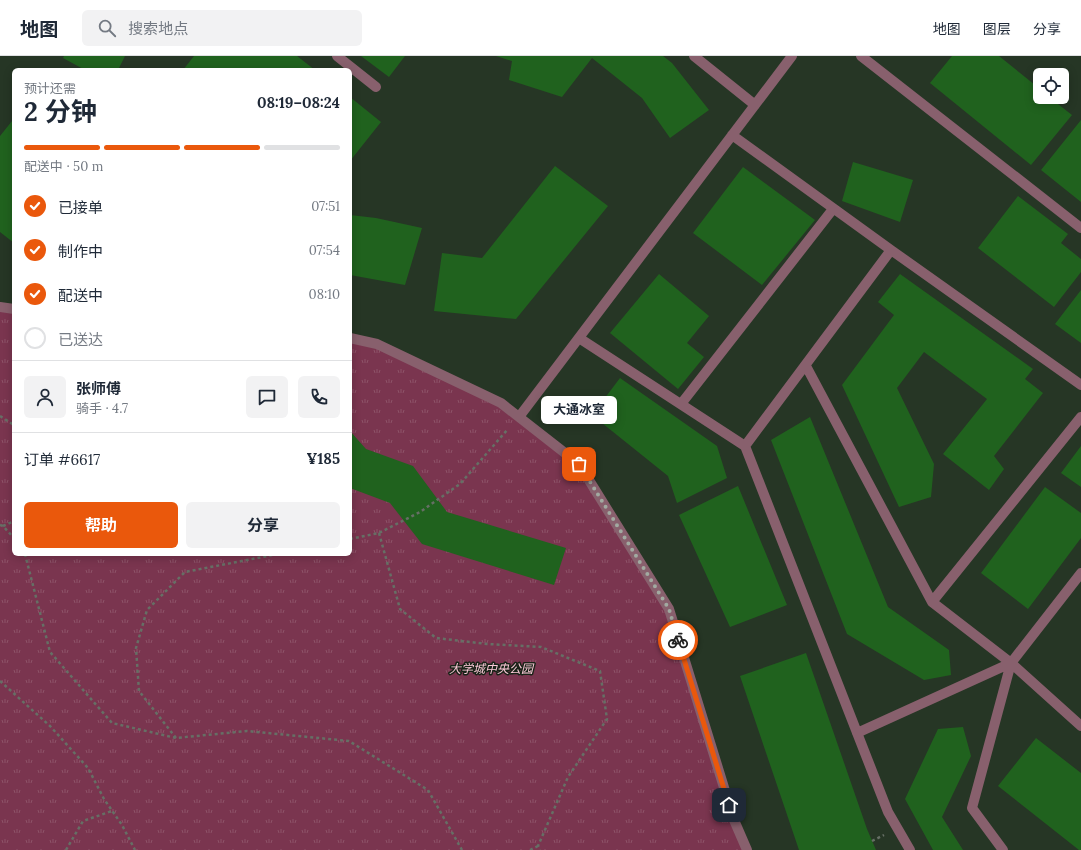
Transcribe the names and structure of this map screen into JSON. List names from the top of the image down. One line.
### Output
{"parks":["大学城中央公园"],"places":["大通冰室"],"page":{"header":"地图","search":"搜索地点","nav":["地图","图层","分享"],"heading":["2 分钟","预计还需","08:19–08:24"],"panel":["张师傅","骑手 · 4.7","订单 #6617","¥185"],"bar":"配送中 · 50 m","list":[["已接单","07:51"],["制作中","07:54"],["配送中","08:10"],"已送达"],"bubble":"大通冰室","buttons":["帮助","分享"]}}
